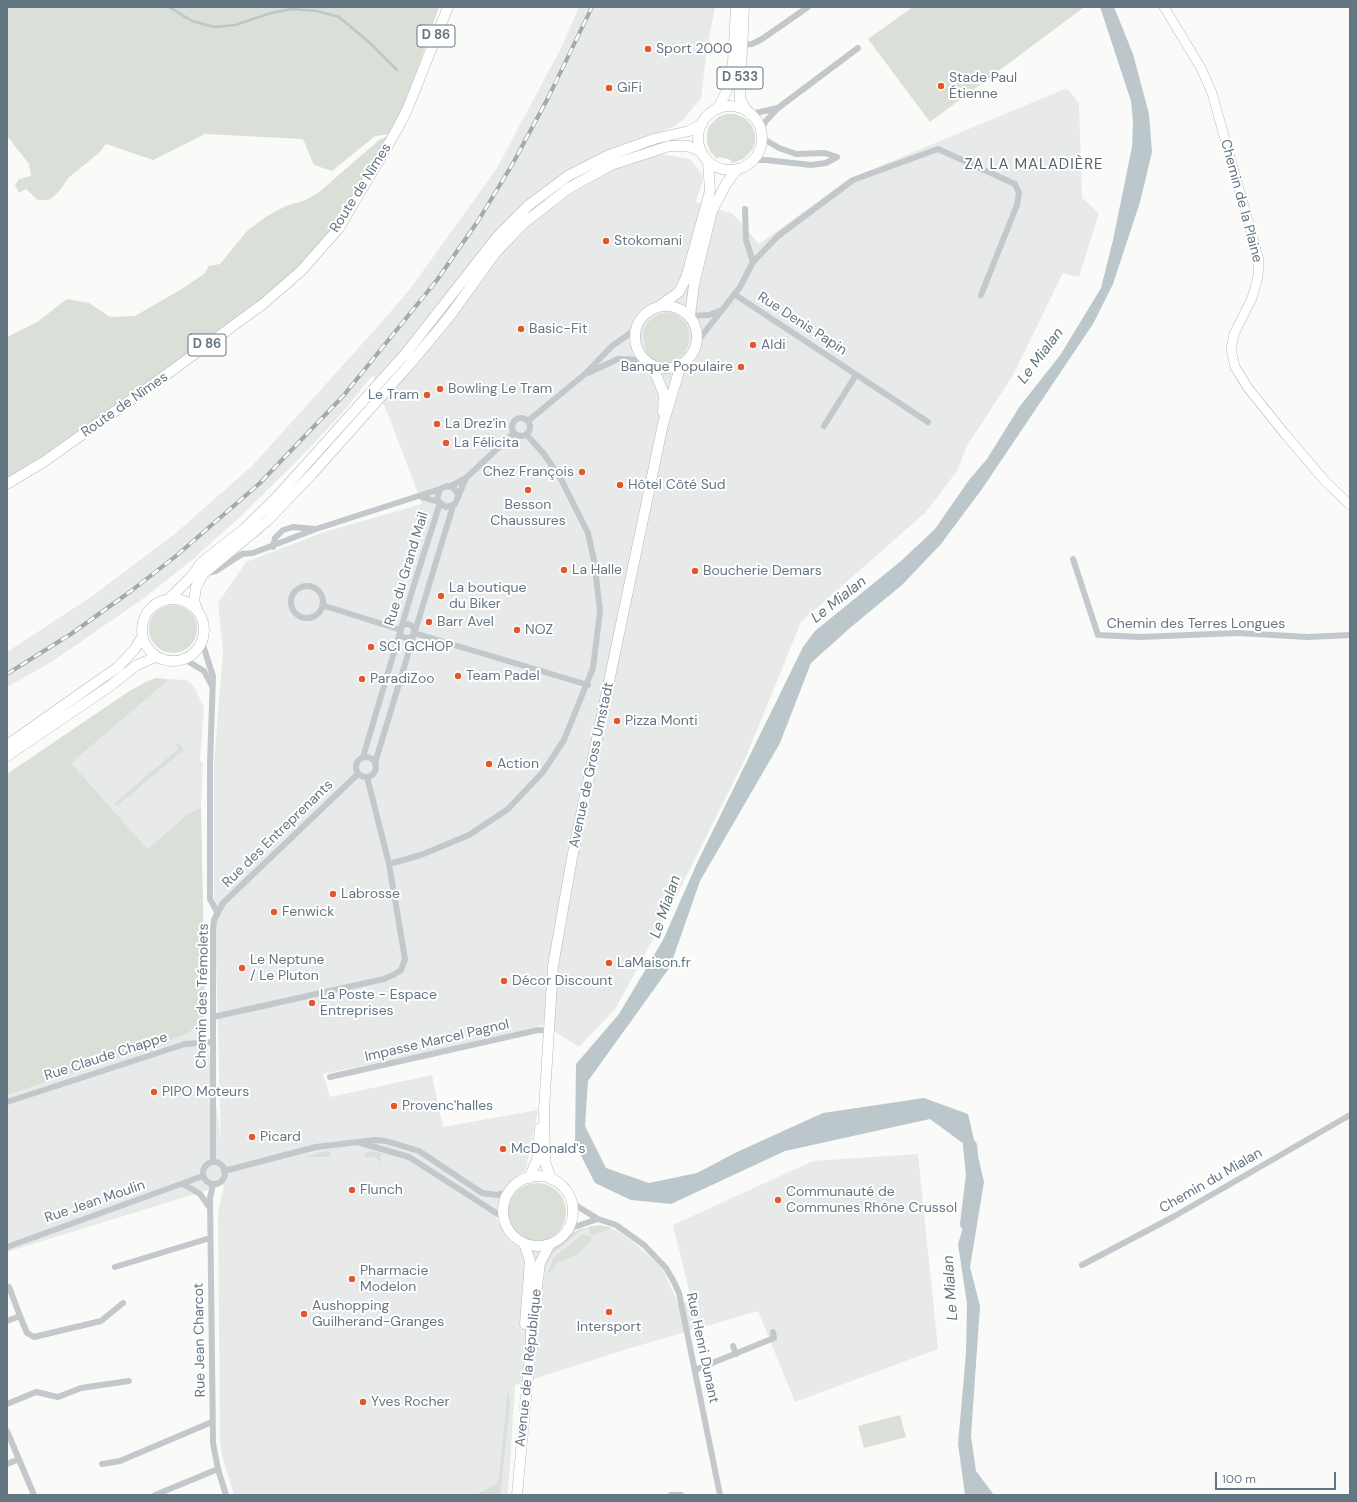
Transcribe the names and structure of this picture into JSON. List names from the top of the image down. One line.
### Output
{"streets":{"main road":["D 86","D 533","Route de Nîmes","Avenue de Gross Umstadt","Avenue de la République"],"street":["Chemin de la Plaine","Rue Denis Papin","Rue du Grand Mail","Chemin des Terres Longues","Rue des Entreprenants","Chemin des Trémolets","Impasse Marcel Pagnol","Rue Claude Chappe","Chemin du Mialan","Rue Jean Moulin","Rue Jean Charcot","Rue Henri Dunant"]},"crossings":[["Rue du Grand Mail","Rue des Entreprenants"],["Avenue de Gross Umstadt","Impasse Marcel Pagnol"],["Avenue de Gross Umstadt","Rue Henri Dunant"],["Avenue de Gross Umstadt","Avenue de la République"],["Rue des Entreprenants","Chemin des Trémolets"],["Chemin des Trémolets","Rue Claude Chappe"],["Chemin des Trémolets","Rue Jean Moulin"],["Chemin des Trémolets","Rue Jean Charcot"],["Rue Jean Moulin","Rue Jean Charcot"],["Rue Henri Dunant","Avenue de la République"]],"districts":["ZA LA MALADIÈRE"],"water":["Le Mialan"],"places":["Sport 2000","Stade Paul Étienne","GiFi","Stokomani","Basic-Fit","Aldi","Banque Populaire","Bowling Le Tram","Le Tram","La Drez'in","La Félicita","Chez François","Hôtel Côté Sud","Besson Chaussures","La Halle","Boucherie Demars","La boutique du Biker","Barr Avel","NOZ","SCI GCHOP","Team Padel","ParadiZoo","Pizza Monti","Action","Labrosse","Fenwick","LaMaison.fr","Le Neptune / Le Pluton","Décor Discount","La Poste - Espace Entreprises","PIPO Moteurs","Provenc'halles","Picard","McDonald's","Flunch","Communauté de Communes Rhône Crussol","Pharmacie Modelon","Intersport","Aushopping Guilherand-Granges","Yves Rocher"],"scale_bar":"100 m"}
